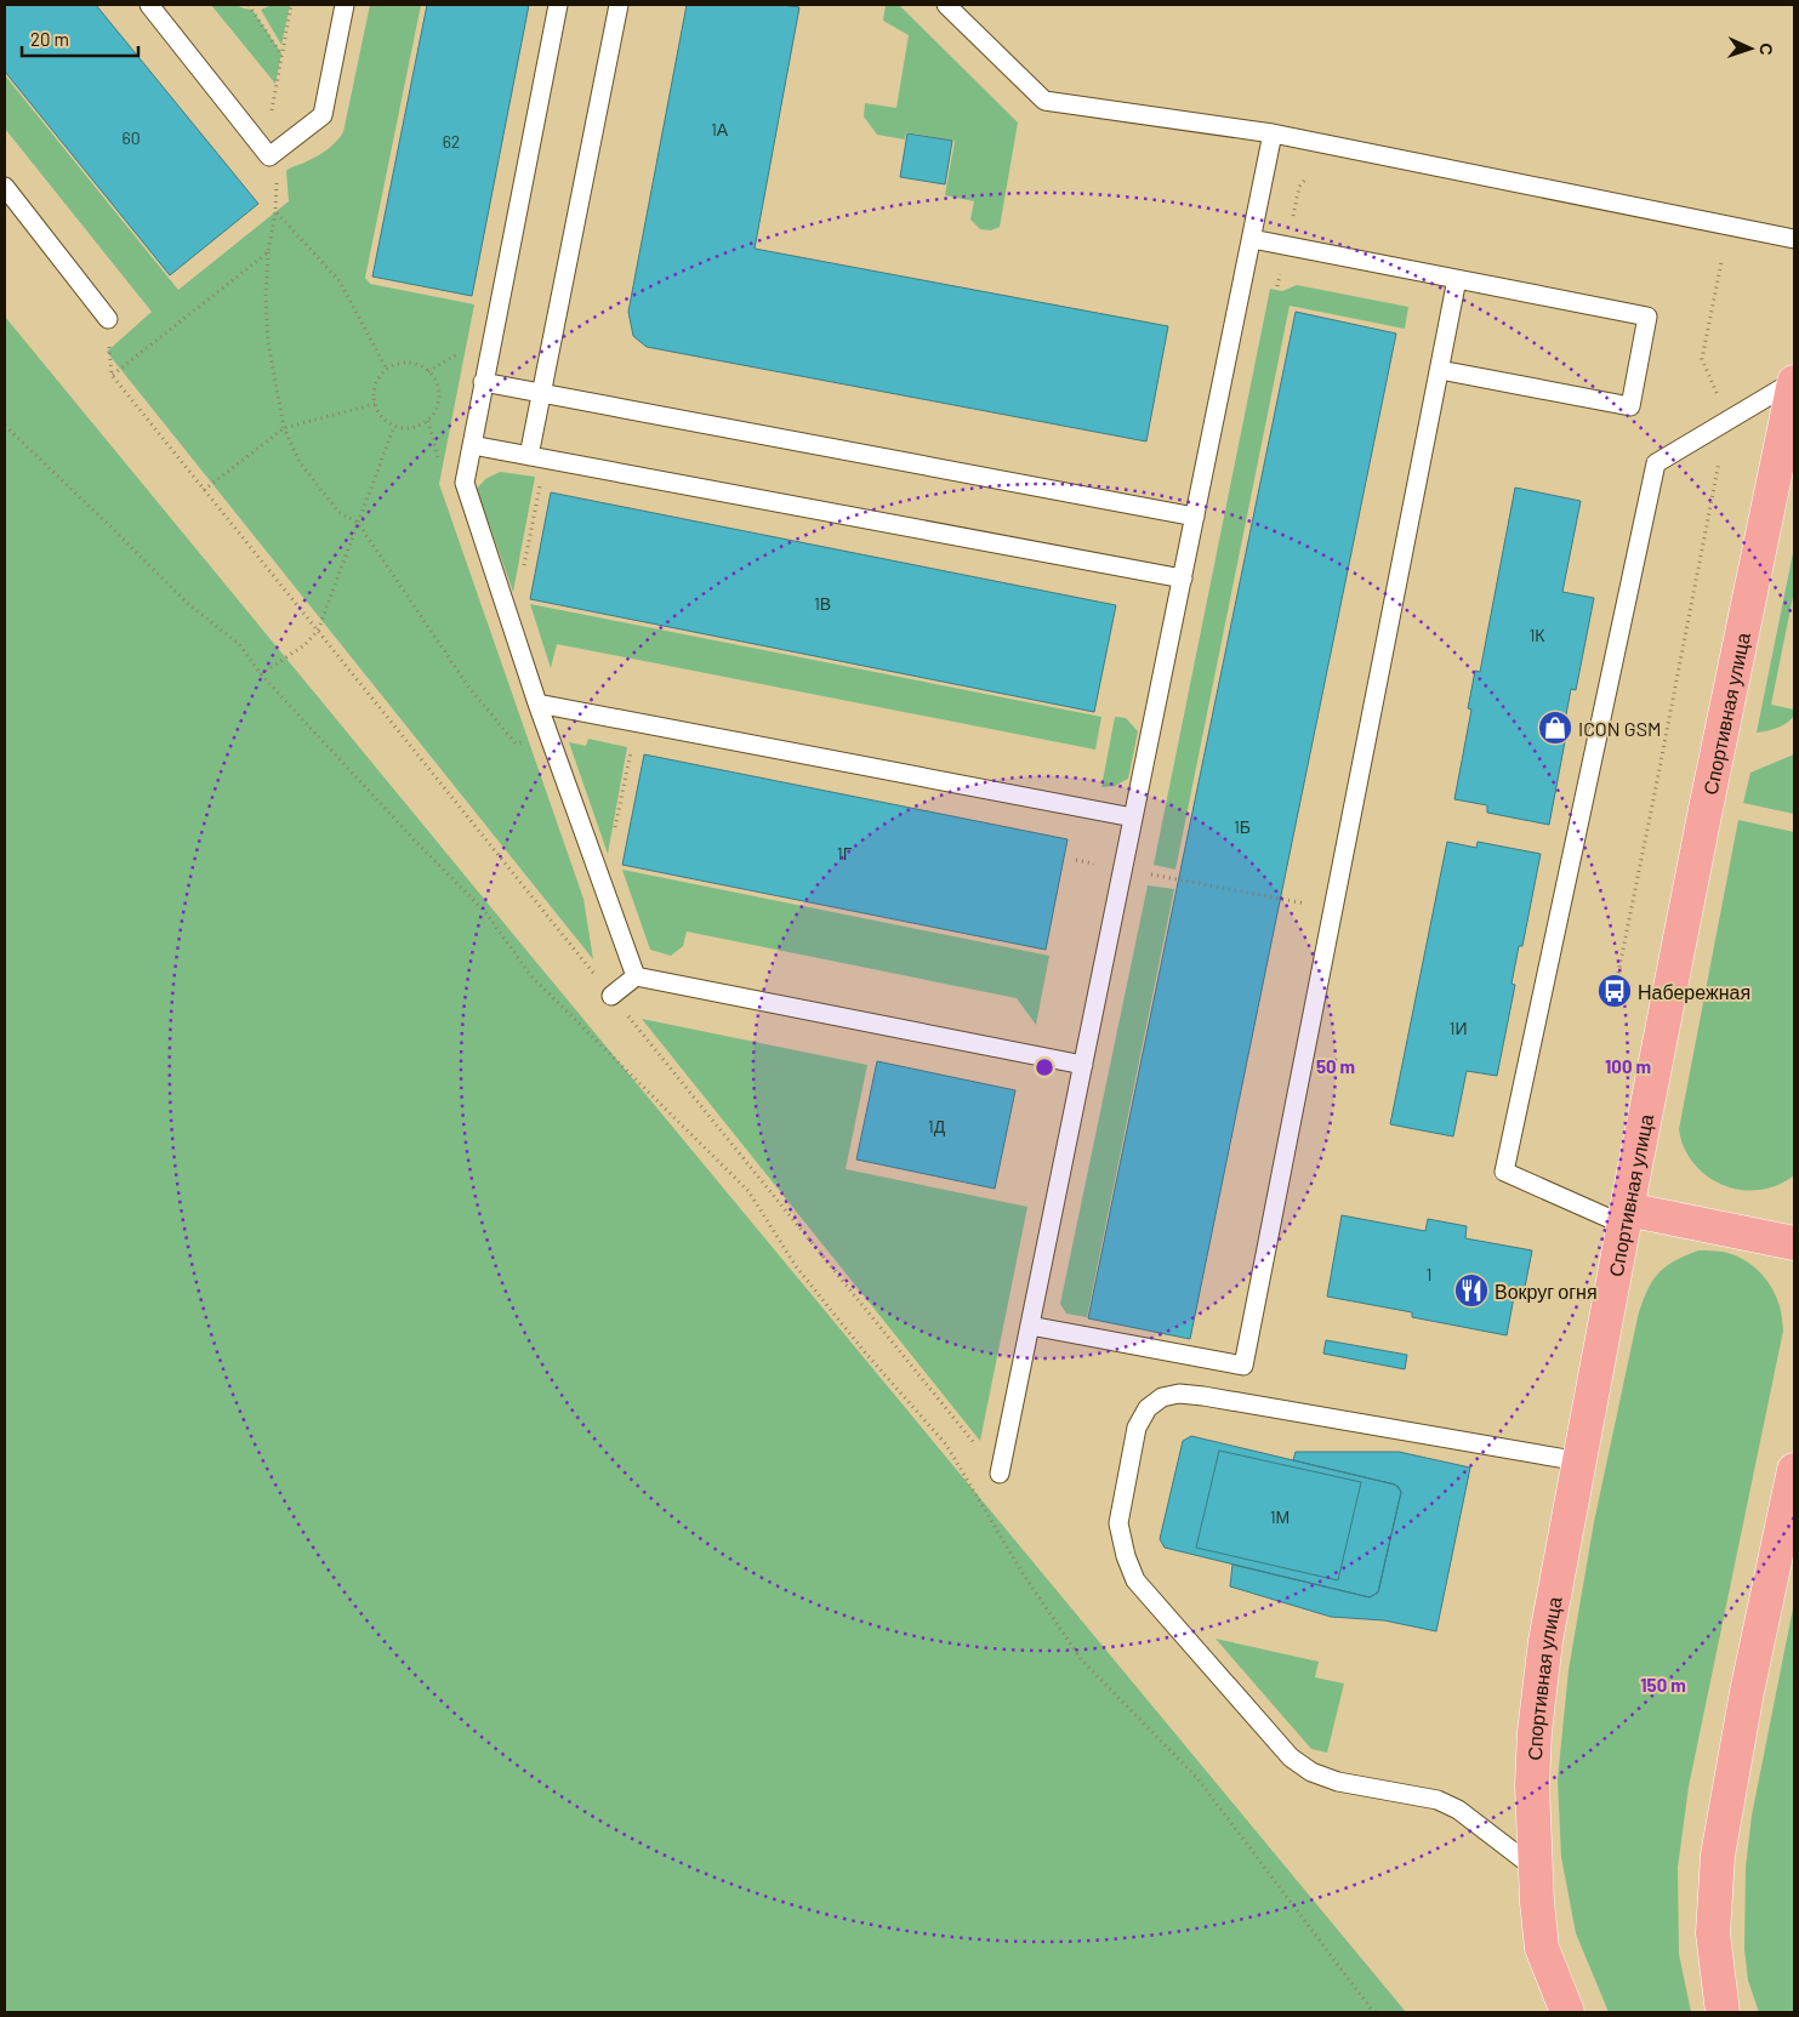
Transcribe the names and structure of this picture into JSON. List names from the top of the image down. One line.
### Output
{"streets":{"main road":["Спортивная улица"]},"places":{"shop":["ICON GSM"],"bus stop":["Набережная"],"restaurant":["Вокруг огня"]},"house_numbers":["1А","60","62","1В","1К","1Б","1Г","1И","1Д","1","1М"],"scale_bar":"20 m","north":"right","rings":["50 m","100 m","150 m"]}
